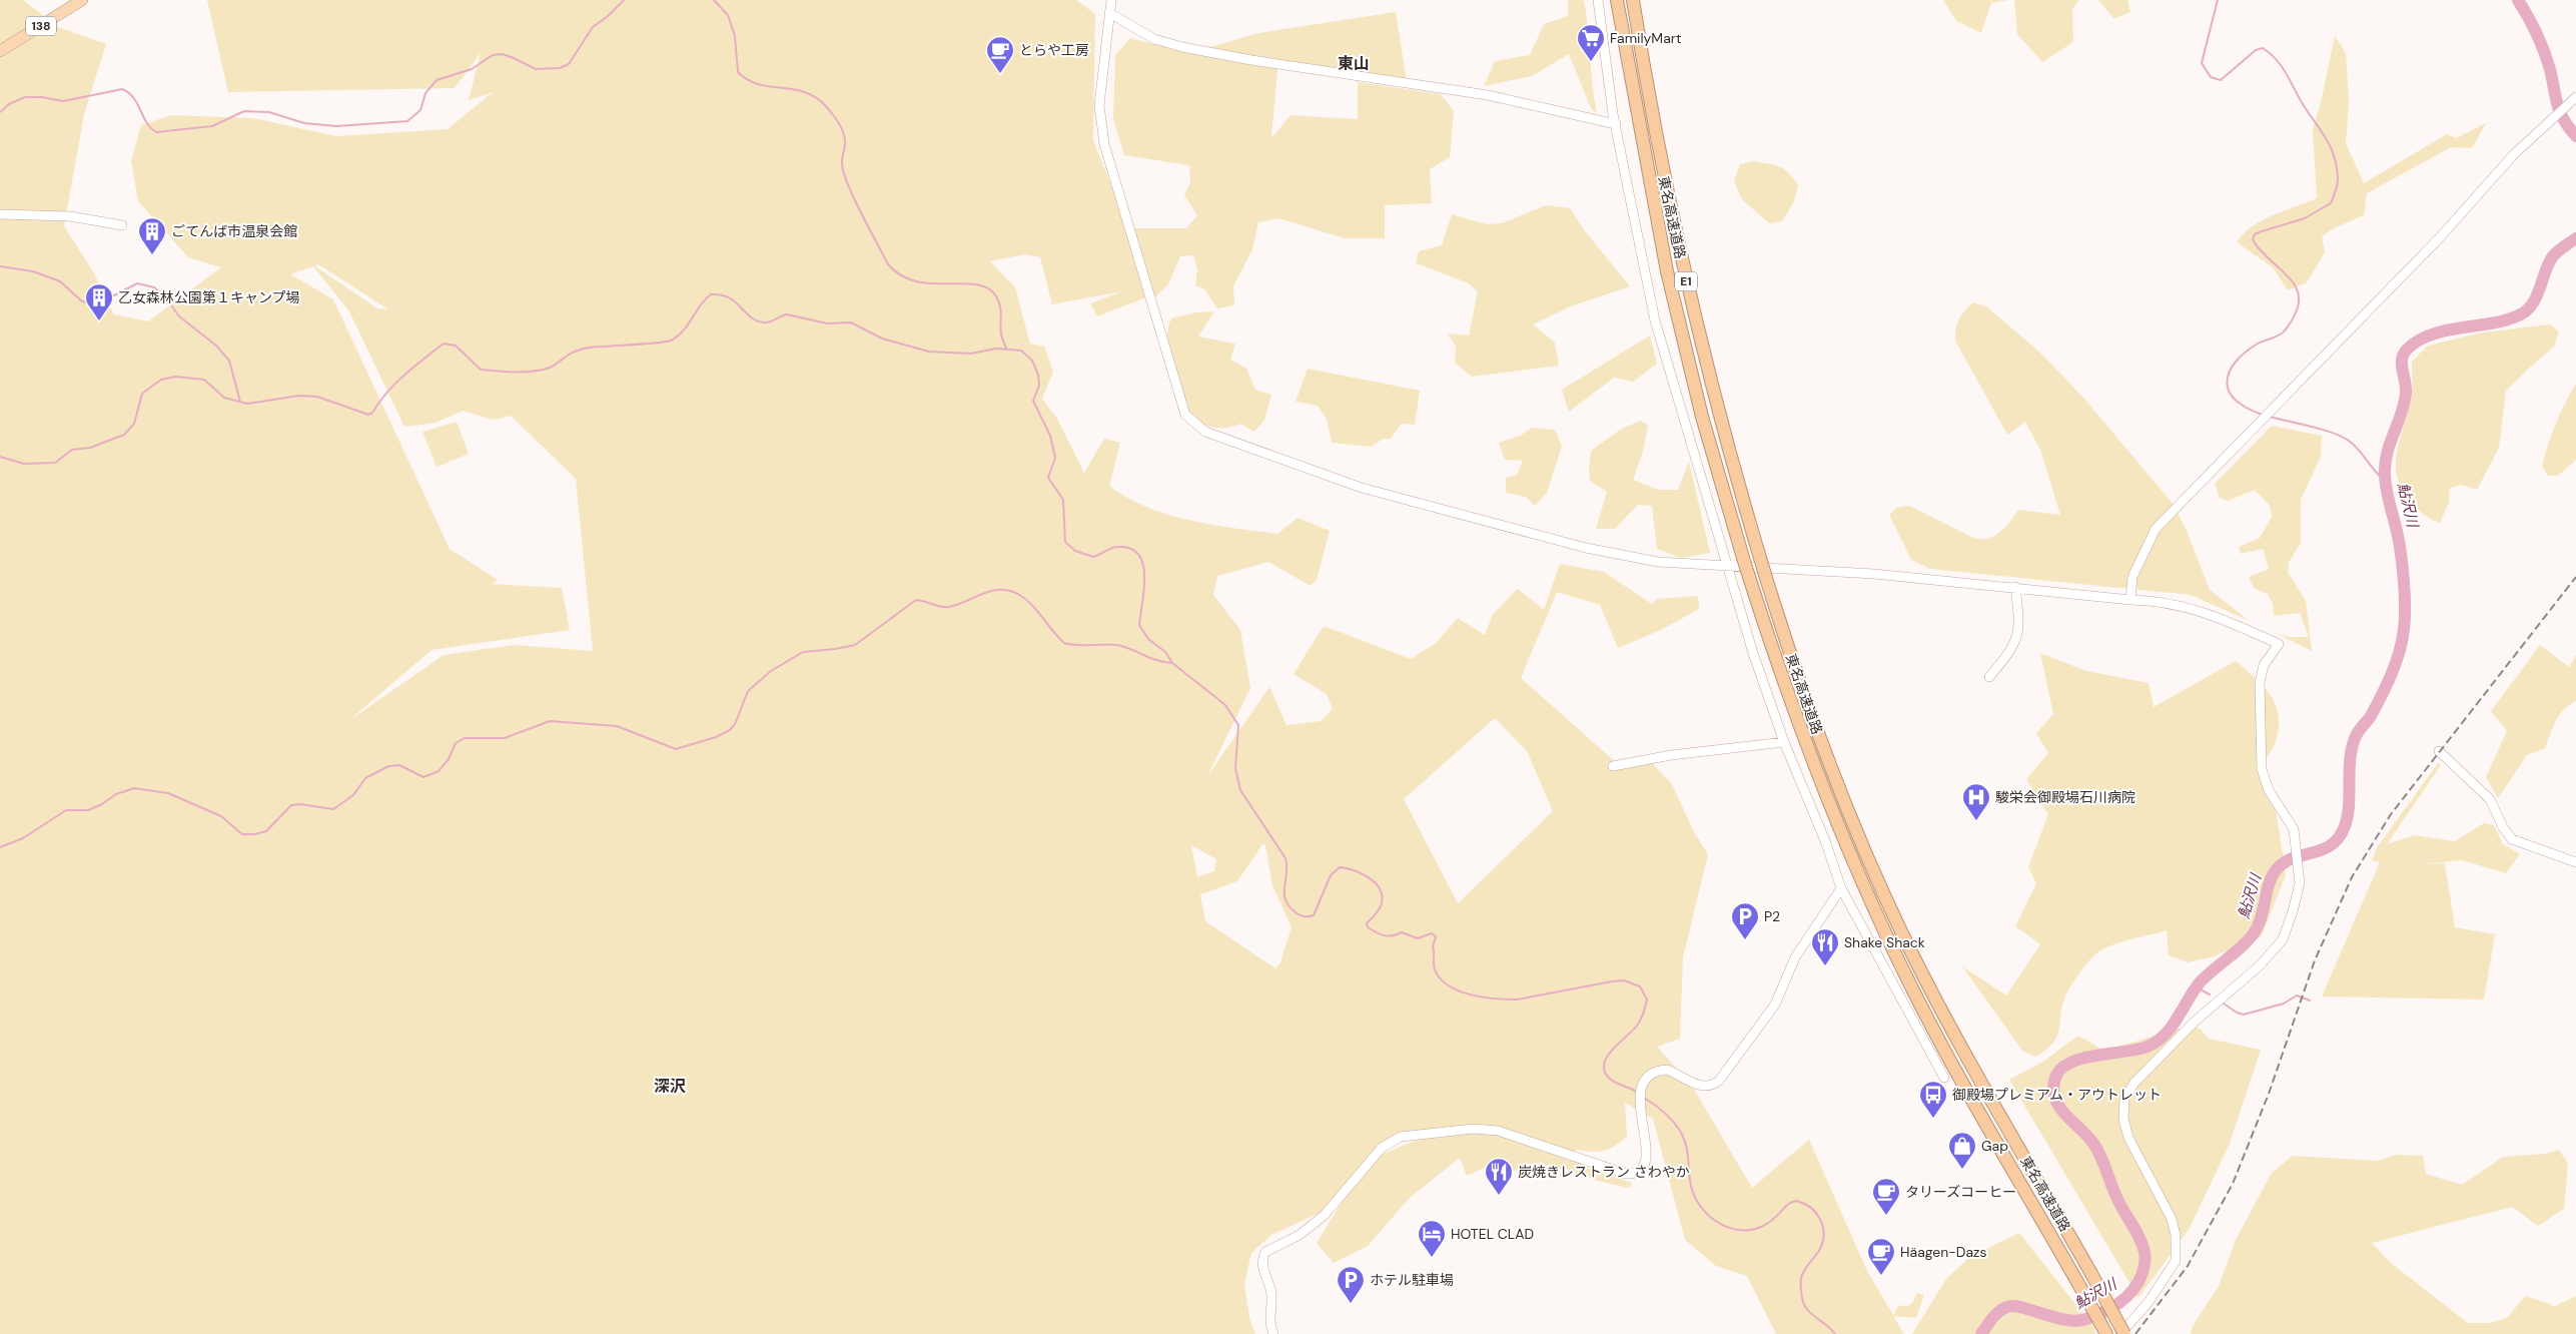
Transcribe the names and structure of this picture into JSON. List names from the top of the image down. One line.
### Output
{"streets":{"highway":["138","東名高速道路","E1"]},"districts":["東山","深沢"],"water":["鮎沢川"],"places":{"supermarket":["FamilyMart"],"cafe":["とらや工房","タリーズコーヒー","Häagen-Dazs"],"building":["ごてんば市温泉会館","乙女森林公園第１キャンプ場"],"hospital":["駿栄会御殿場石川病院"],"parking":["P2","ホテル駐車場"],"restaurant":["Shake Shack","炭焼きレストラン さわやか"],"bus stop":["御殿場プレミアム・アウトレット"],"shop":["Gap"],"hotel":["HOTEL CLAD"]}}
